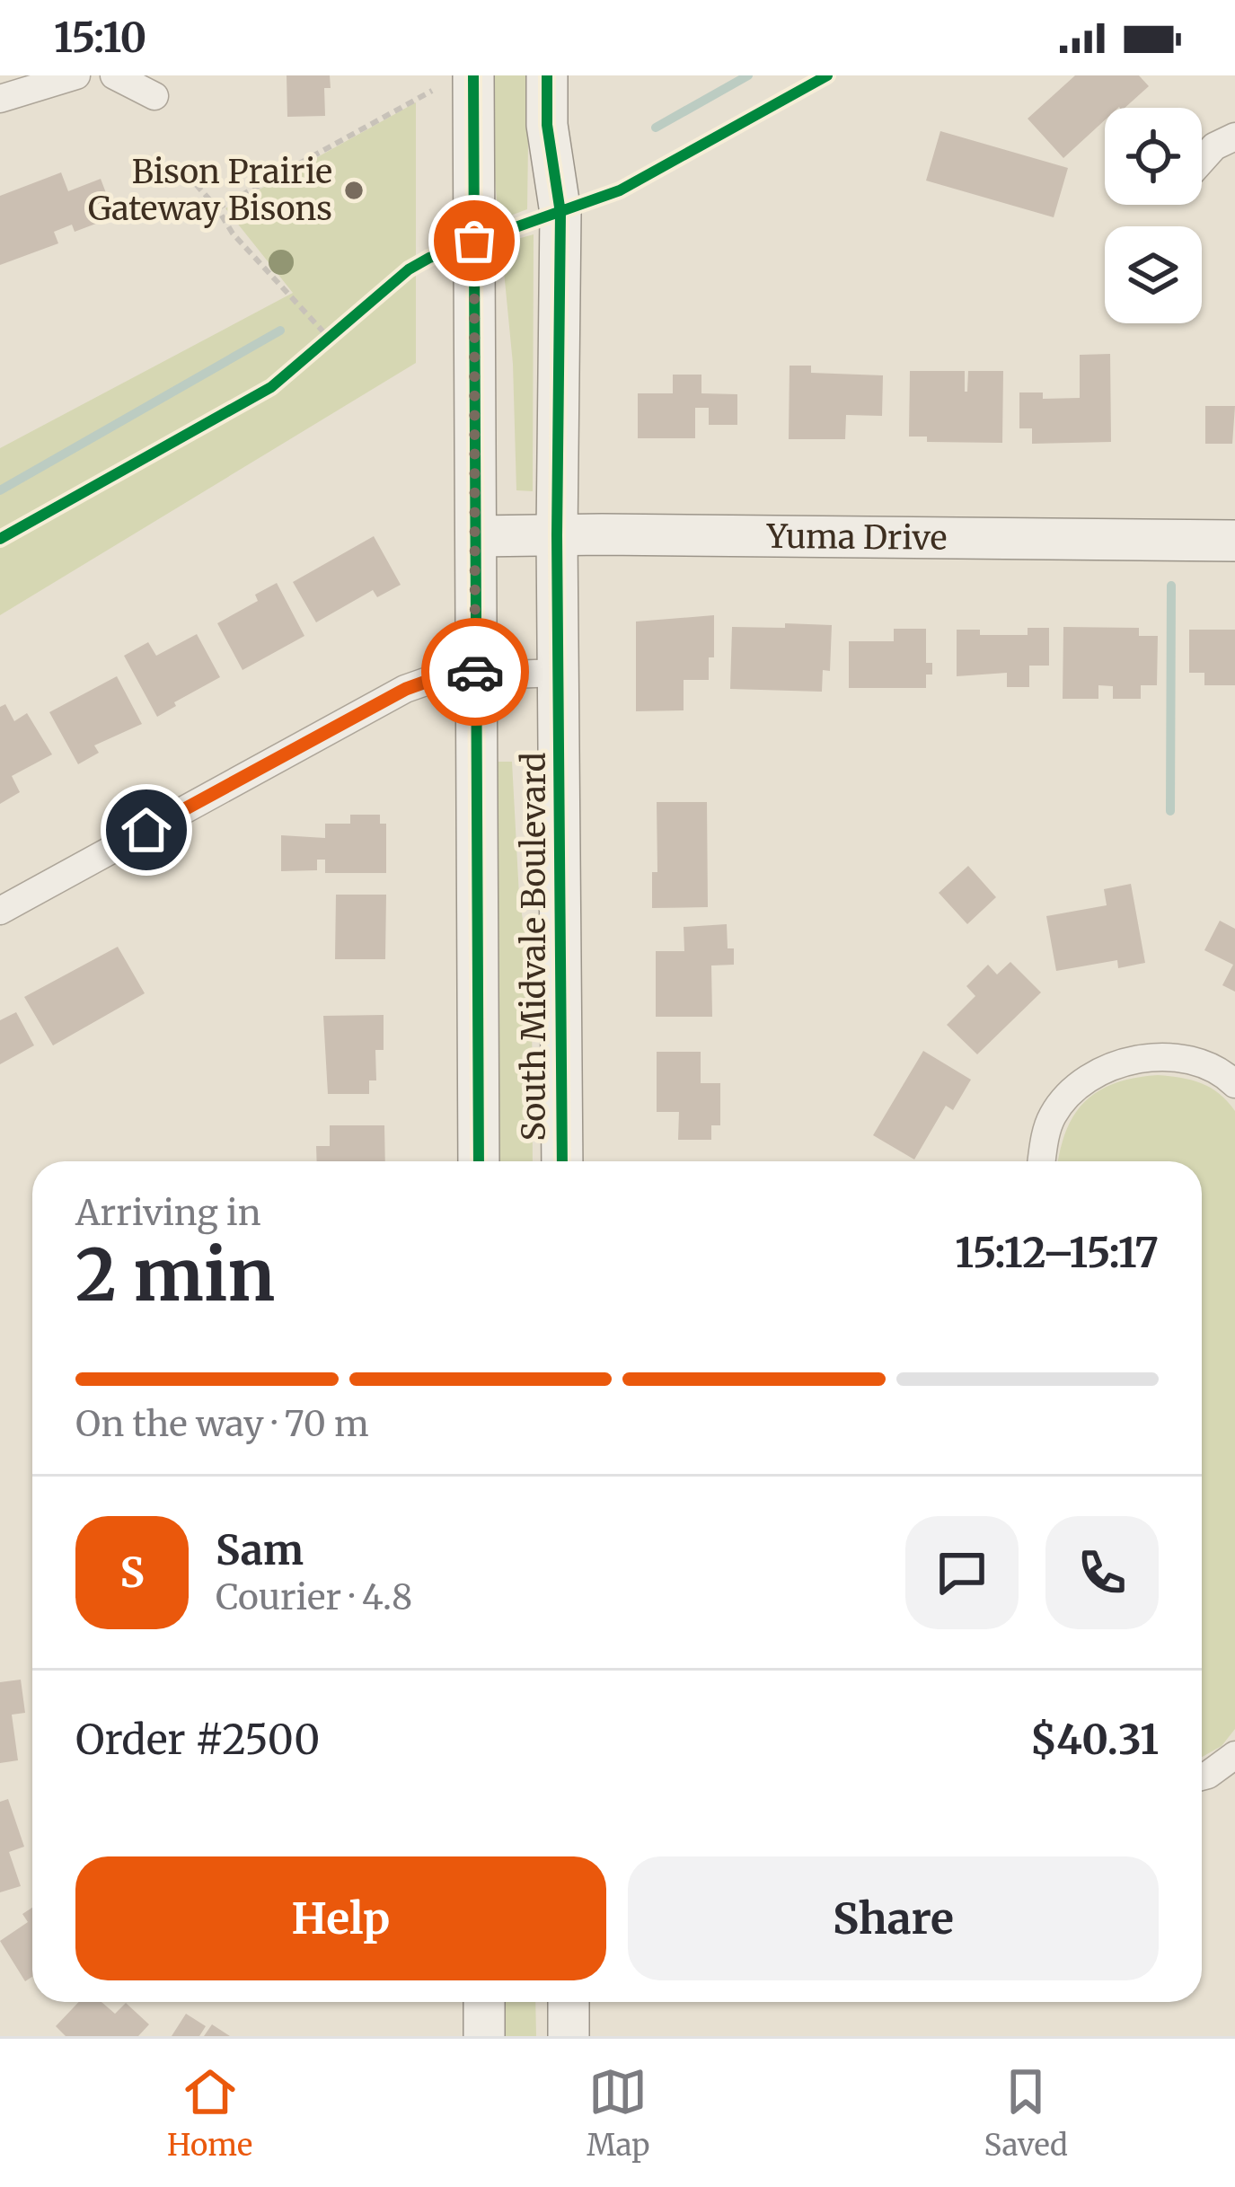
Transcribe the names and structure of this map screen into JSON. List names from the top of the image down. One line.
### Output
{"streets":{"main road":["Yuma Drive","South Midvale Boulevard"]},"crossings":[["Yuma Drive","South Midvale Boulevard"]],"places":["Bison Prairie Gateway Bisons"],"page":{"status":"15:10","heading":["2 min","Arriving in","15:12–15:17"],"panel":["Sam","Courier · 4.8","Order #2500","$40.31"],"bar":"On the way · 70 m","round":"S","buttons":["Help","Share"],"tabs":["Home","Map","Saved"]}}
